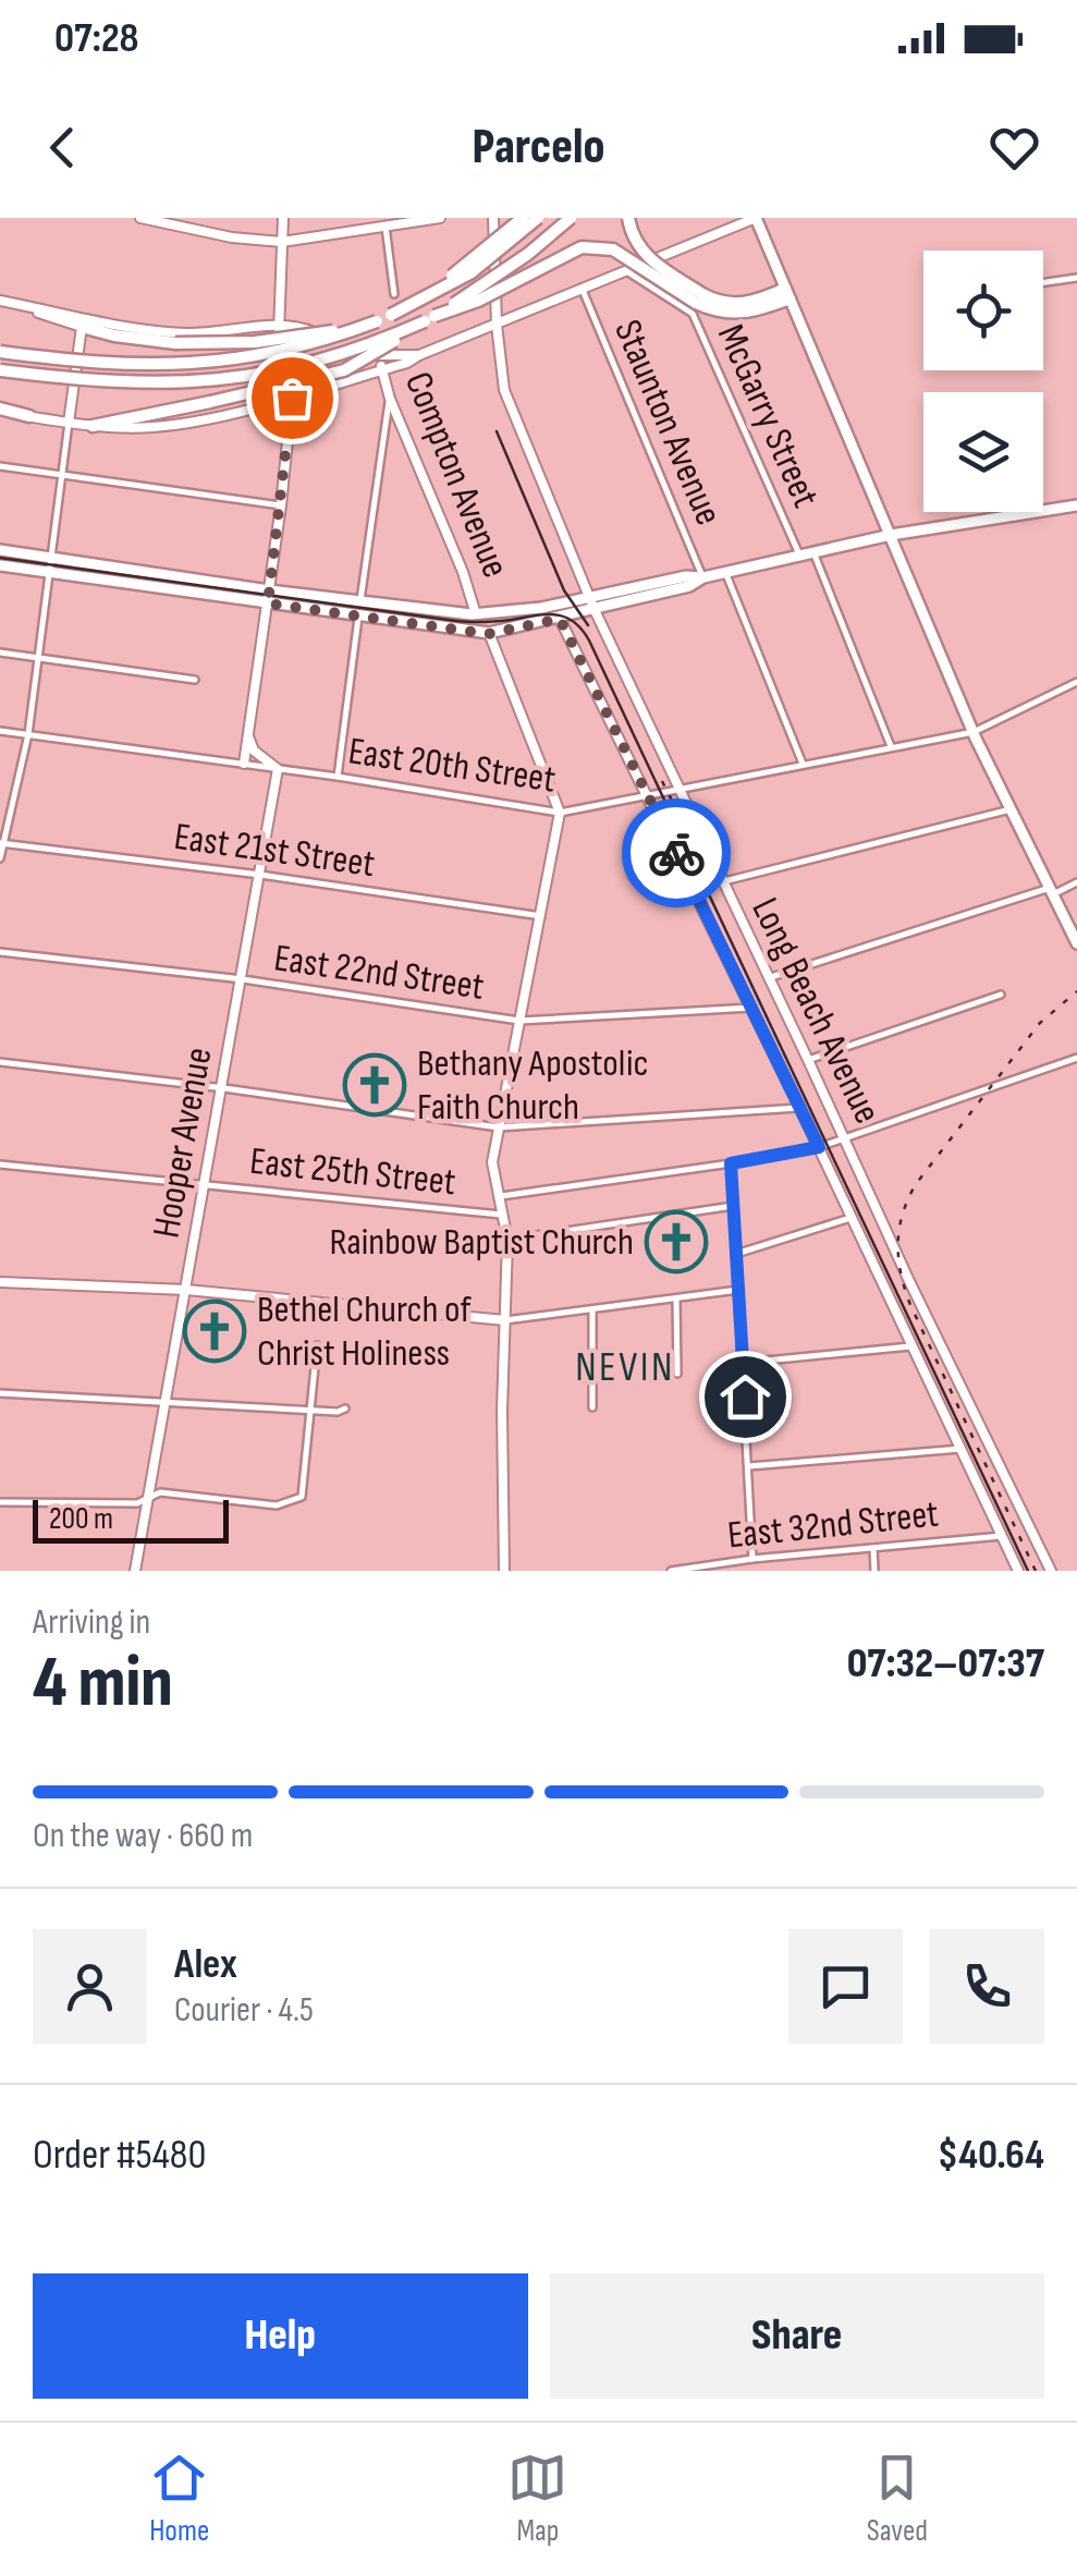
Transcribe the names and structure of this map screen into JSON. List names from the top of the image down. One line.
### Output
{"streets":{"street":["McGarry Street","Staunton Avenue","Compton Avenue","East 20th Street","East 21st Street","East 22nd Street","Long Beach Avenue","Hooper Avenue","East 25th Street","East 32nd Street"]},"crossings":[["McGarry Street","East 20th Street"],["Staunton Avenue","East 20th Street"],["Compton Avenue","East 20th Street"],["East 20th Street","Long Beach Avenue"],["East 20th Street","Hooper Avenue"],["East 21st Street","Hooper Avenue"],["East 22nd Street","Long Beach Avenue"],["East 22nd Street","Hooper Avenue"],["Long Beach Avenue","East 32nd Street"],["Hooper Avenue","East 25th Street"]],"districts":["NEVIN"],"places":{"church":["Bethany Apostolic Faith Church","Rainbow Baptist Church","Bethel Church of Christ Holiness"]},"scale_bar":"200 m","page":{"status":"07:28","header":"Parcelo","scale":"200 m","heading":["4 min","Arriving in","07:32–07:37"],"panel":["Alex","Courier · 4.5","Order #5480","$40.64"],"bar":"On the way · 660 m","buttons":["Help","Share"],"tabs":["Home","Map","Saved"]}}
